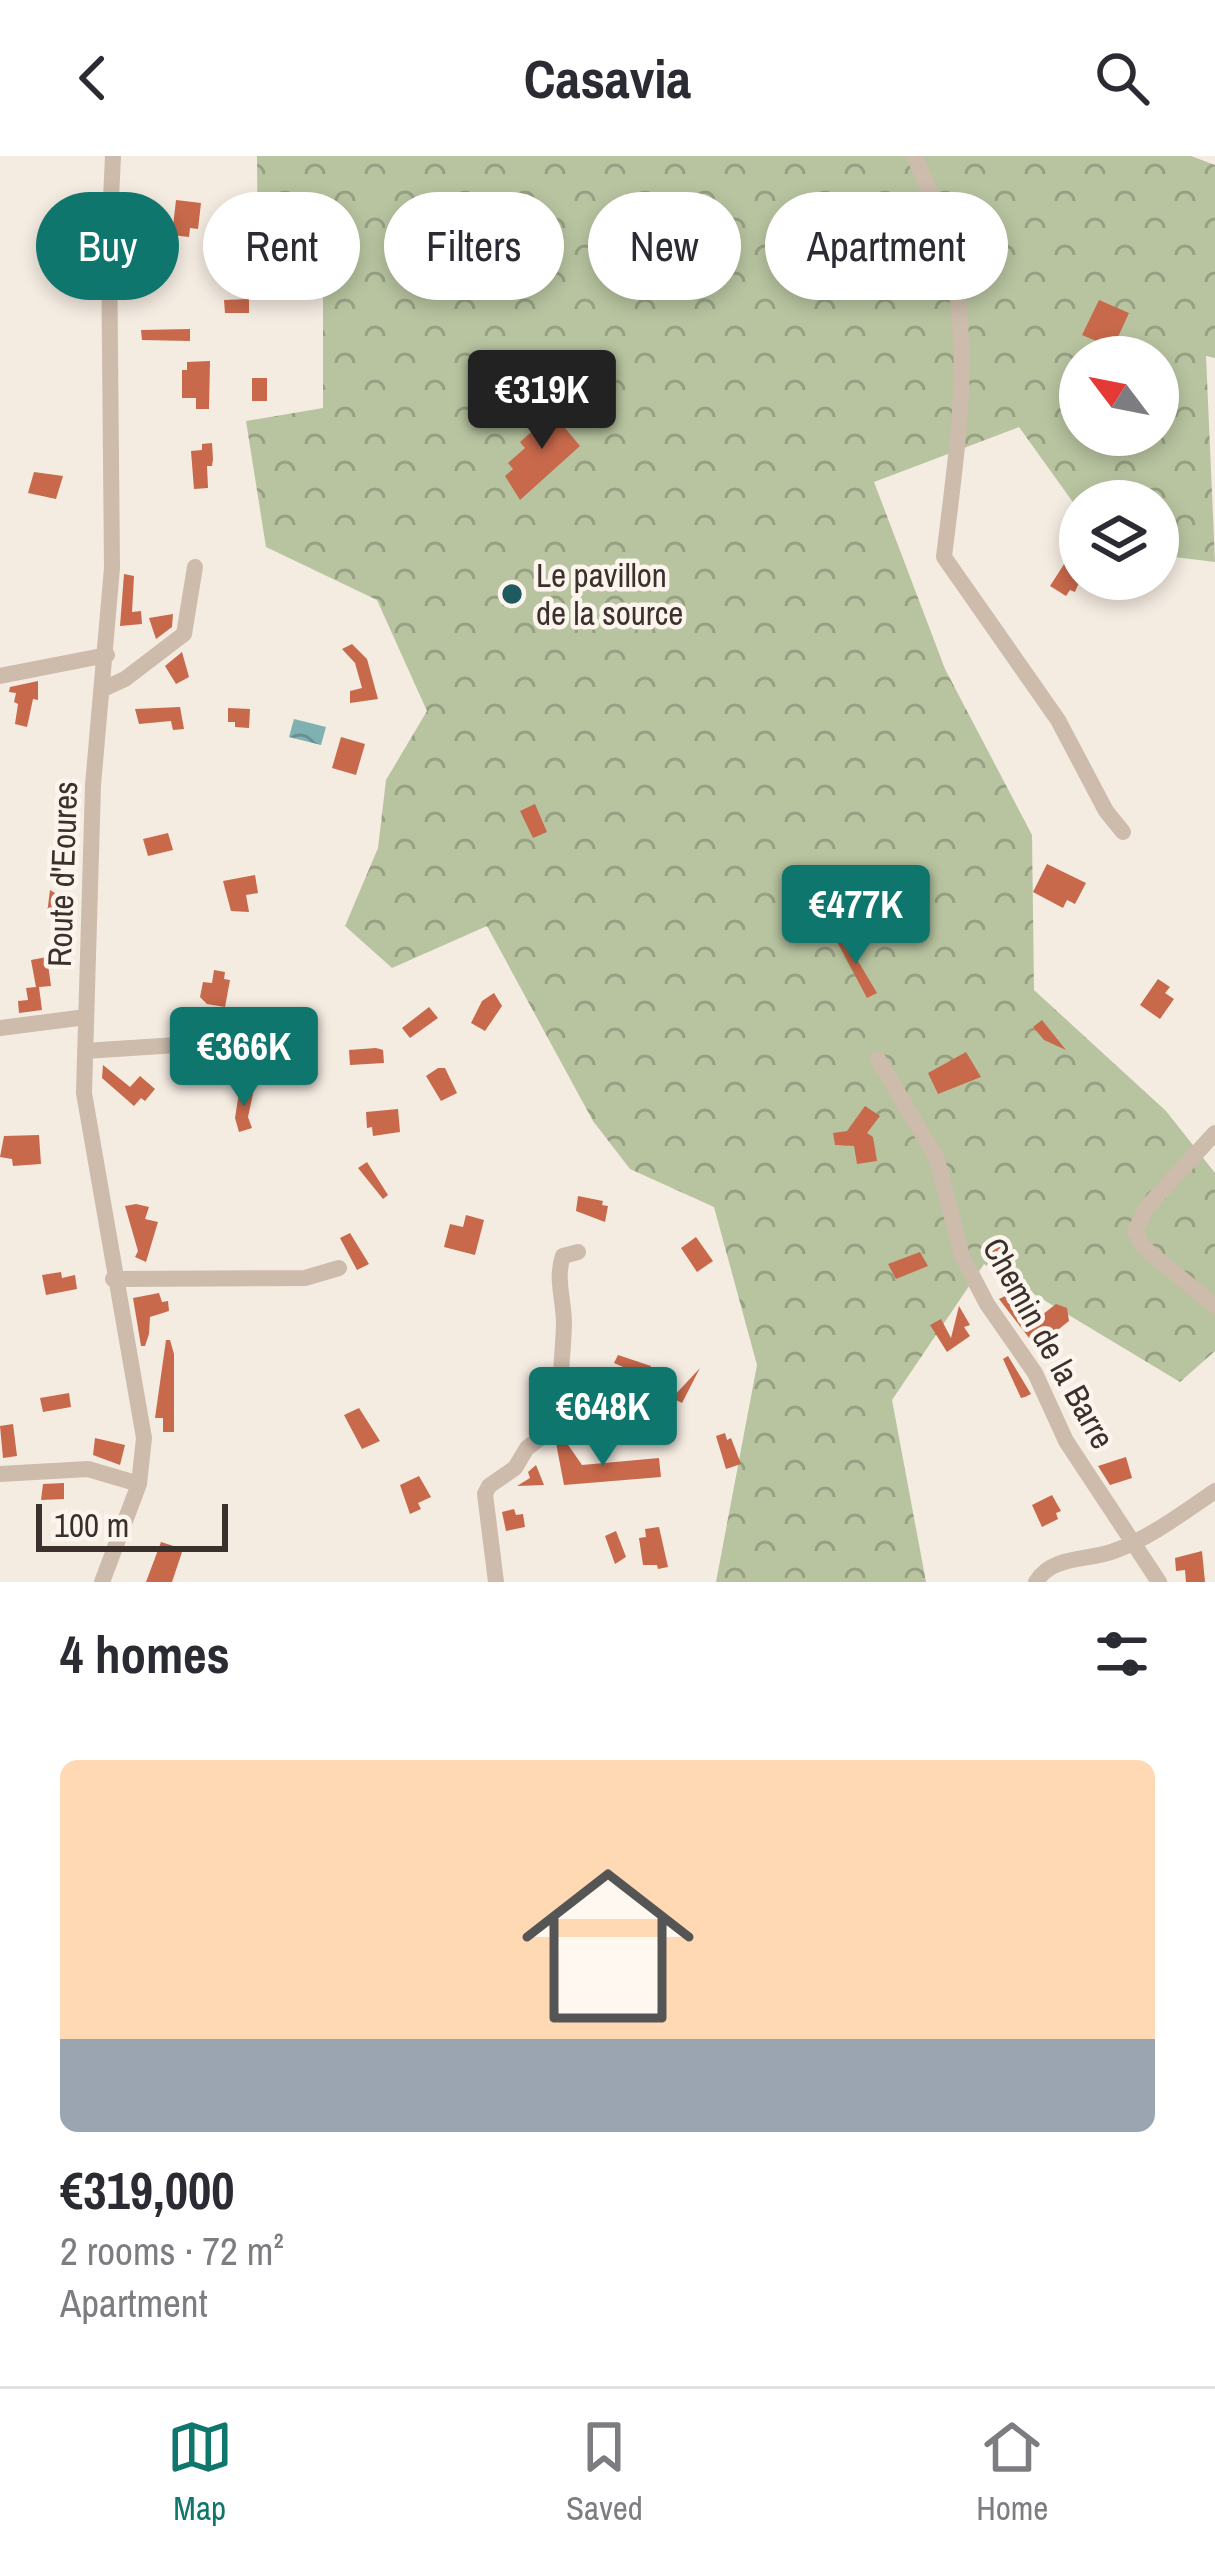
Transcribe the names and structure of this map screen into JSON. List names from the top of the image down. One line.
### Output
{"streets":{"street":["Route d'Eoures","Chemin de la Barre"]},"places":["Le pavillon de la source"],"scale_bar":"100 m","north":"top left","page":{"header":"Casavia","chip":["Buy","Rent","Filters","New","Apartment"],"price":["€319K","€477K","€366K","€648K"],"scale":"100 m","heading":"4 homes","list":[{"name":"€319,000","note":"2 rooms · 72 m² · Apartment"}],"tabs":["Map","Saved","Home"]}}
